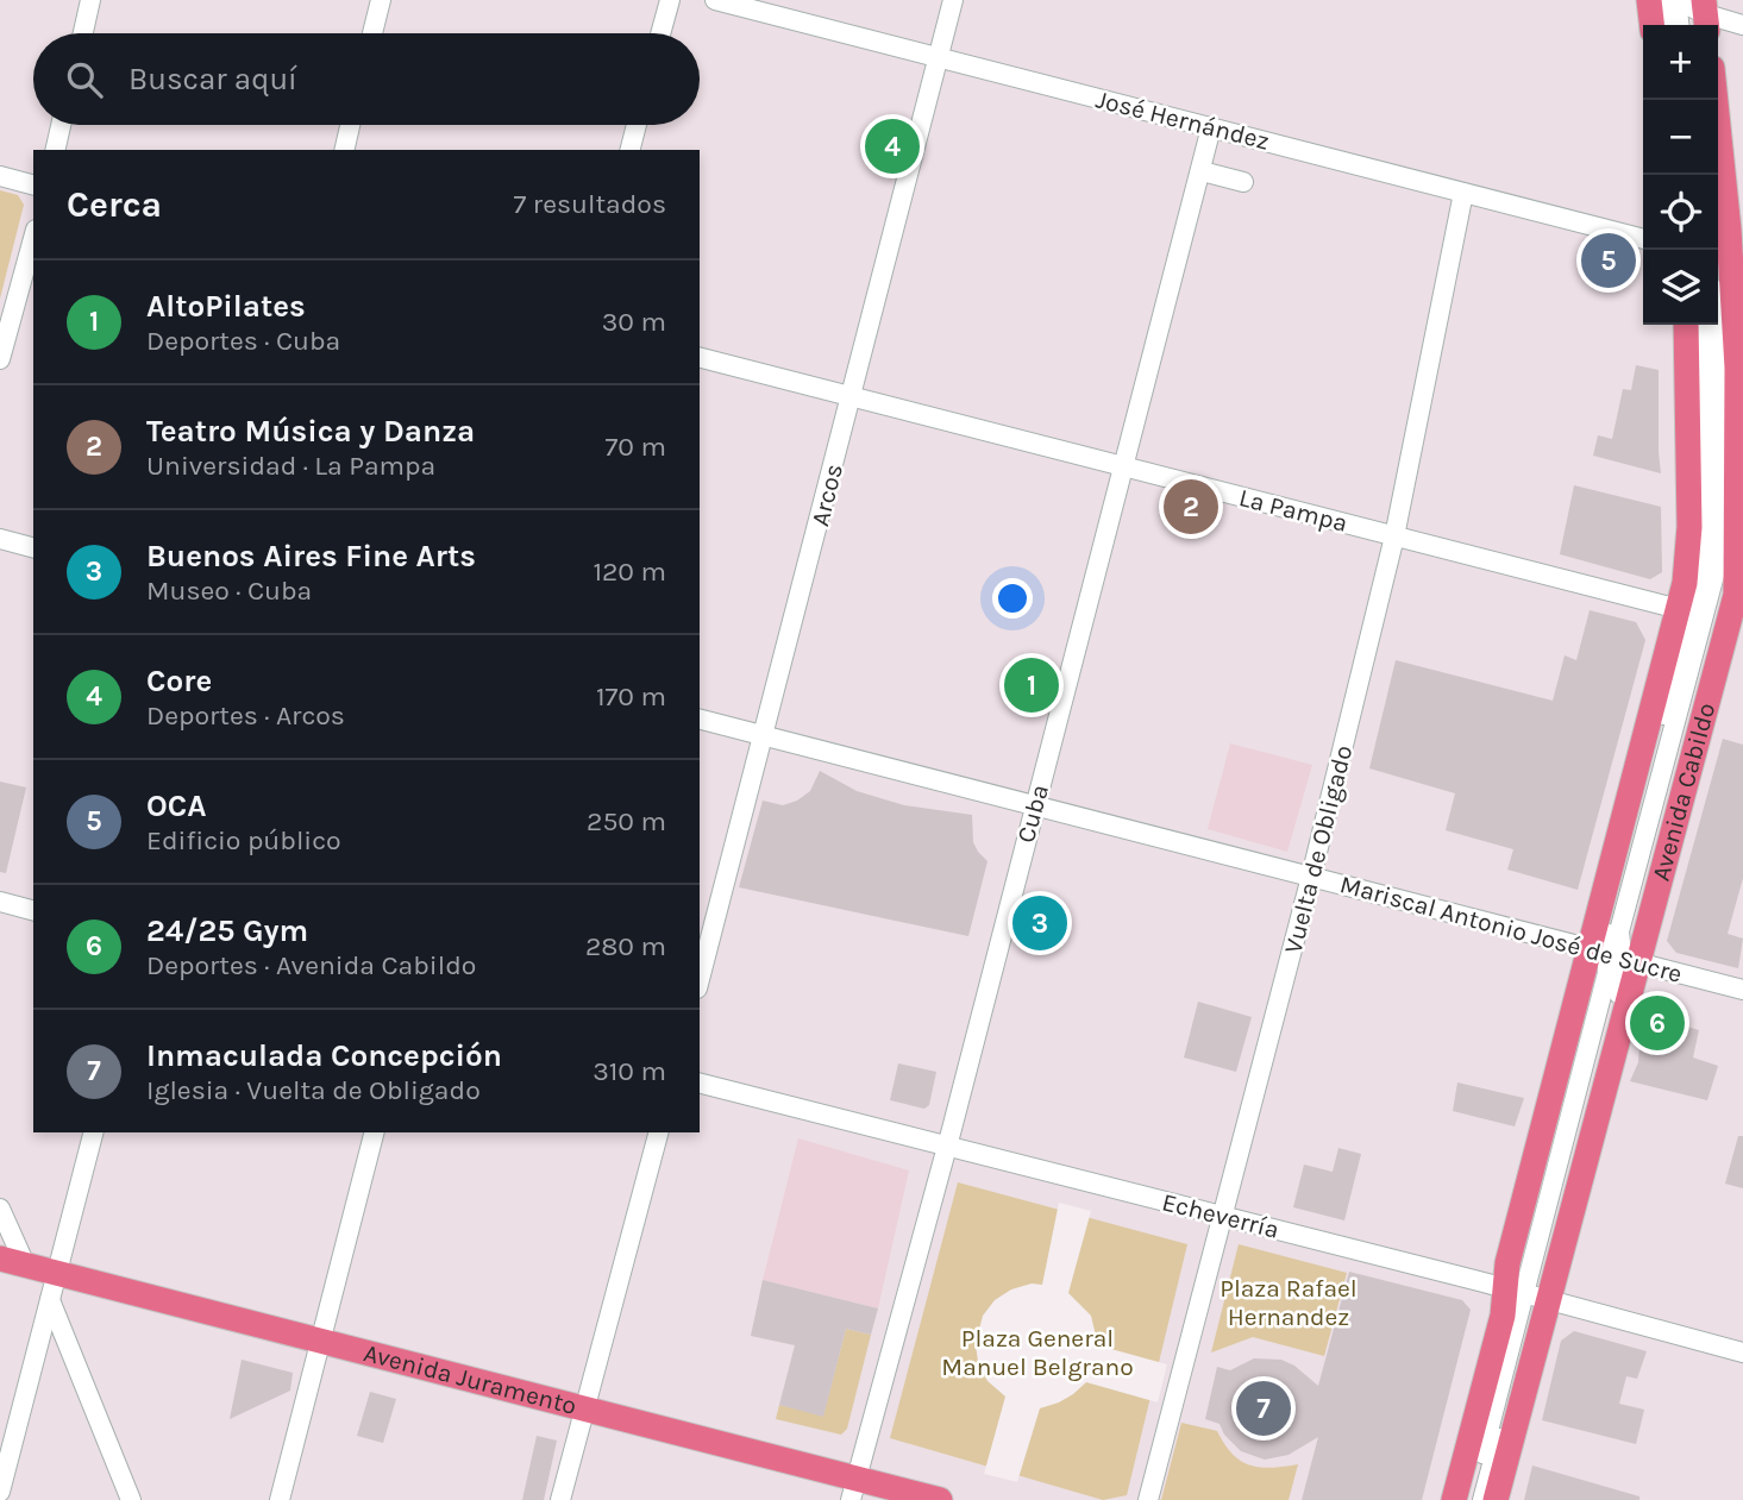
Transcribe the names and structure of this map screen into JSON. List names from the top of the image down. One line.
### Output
{"streets":{"main road":["Avenida Cabildo","Avenida Juramento"],"street":["José Hernández","Arcos","La Pampa","Cuba","Vuelta de Obligado","Mariscal Antonio José de Sucre","Echeverría"]},"crossings":[["José Hernández","Arcos"],["José Hernández","Cuba"],["José Hernández","Vuelta de Obligado"],["Arcos","La Pampa"],["Arcos","Mariscal Antonio José de Sucre"],["La Pampa","Avenida Cabildo"],["La Pampa","Cuba"],["La Pampa","Vuelta de Obligado"],["Avenida Cabildo","Mariscal Antonio José de Sucre"],["Avenida Cabildo","Echeverría"],["Cuba","Mariscal Antonio José de Sucre"],["Cuba","Echeverría"],["Cuba","Avenida Juramento"],["Vuelta de Obligado","Mariscal Antonio José de Sucre"],["Vuelta de Obligado","Echeverría"]],"parks":["Plaza Rafael Hernandez","Plaza General Manuel Belgrano"],"page":{"map_buttons":["+","−"],"search":"Buscar aquí","pins":["4","5","2","1","3","6","7"],"heading":["Cerca","7 resultados"],"list":[{"mark":"1","name":"AltoPilates","note":"Deportes · Cuba","value":"30 m"},{"mark":"2","name":"Teatro Música y Danza","note":"Universidad · La Pampa","value":"70 m"},{"mark":"3","name":"Buenos Aires Fine Arts","note":"Museo · Cuba","value":"120 m"},{"mark":"4","name":"Core","note":"Deportes · Arcos","value":"170 m"},{"mark":"5","name":"OCA","note":"Edificio público","value":"250 m"},{"mark":"6","name":"24/25 Gym","note":"Deportes · Avenida Cabildo","value":"280 m"},{"mark":"7","name":"Inmaculada Concepción","note":"Iglesia · Vuelta de Obligado","value":"310 m"}]}}
